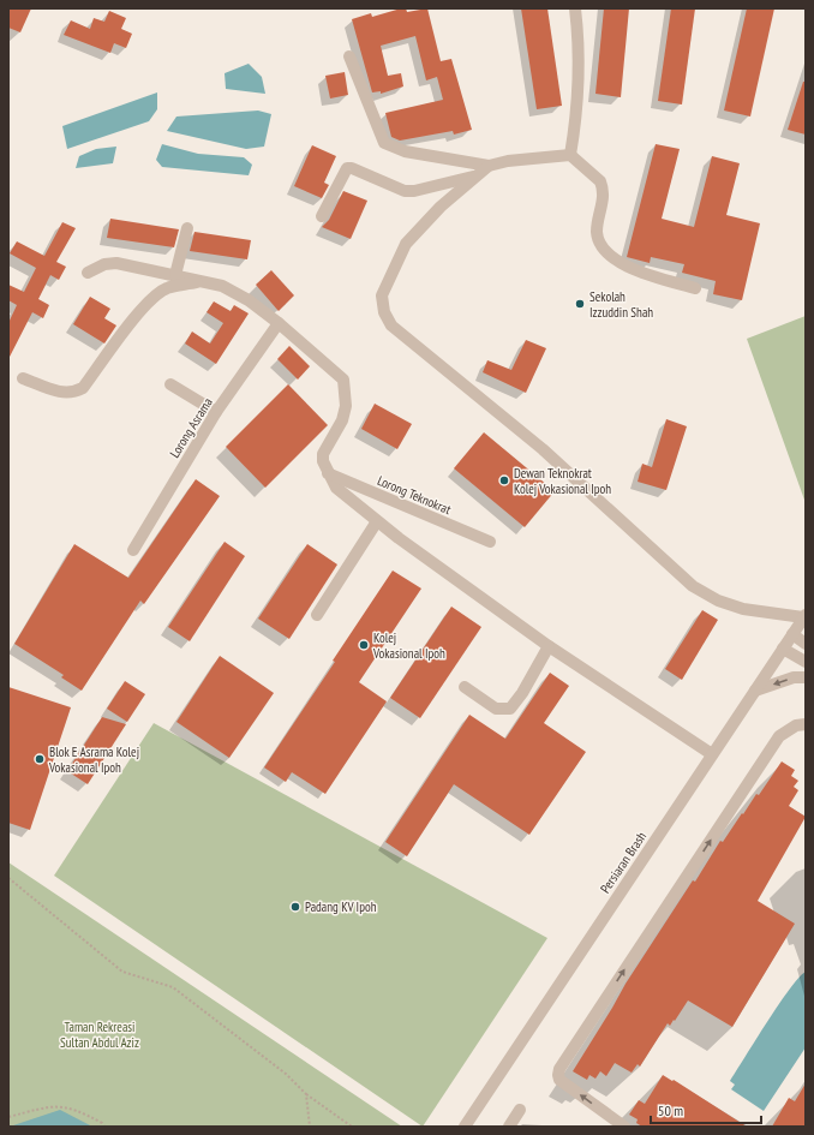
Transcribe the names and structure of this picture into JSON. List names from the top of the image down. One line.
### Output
{"streets":{"street":["Lorong Asrama","Lorong Teknokrat","Persiaran Brash"]},"parks":["Taman Rekreasi Sultan Abdul Aziz"],"places":["Sekolah Izzuddin Shah","Dewan Teknokrat Kolej Vokasional Ipoh","Kolej Vokasional Ipoh","Blok E Asrama Kolej Vokasional Ipoh","Padang KV Ipoh"],"scale_bar":"50 m"}
